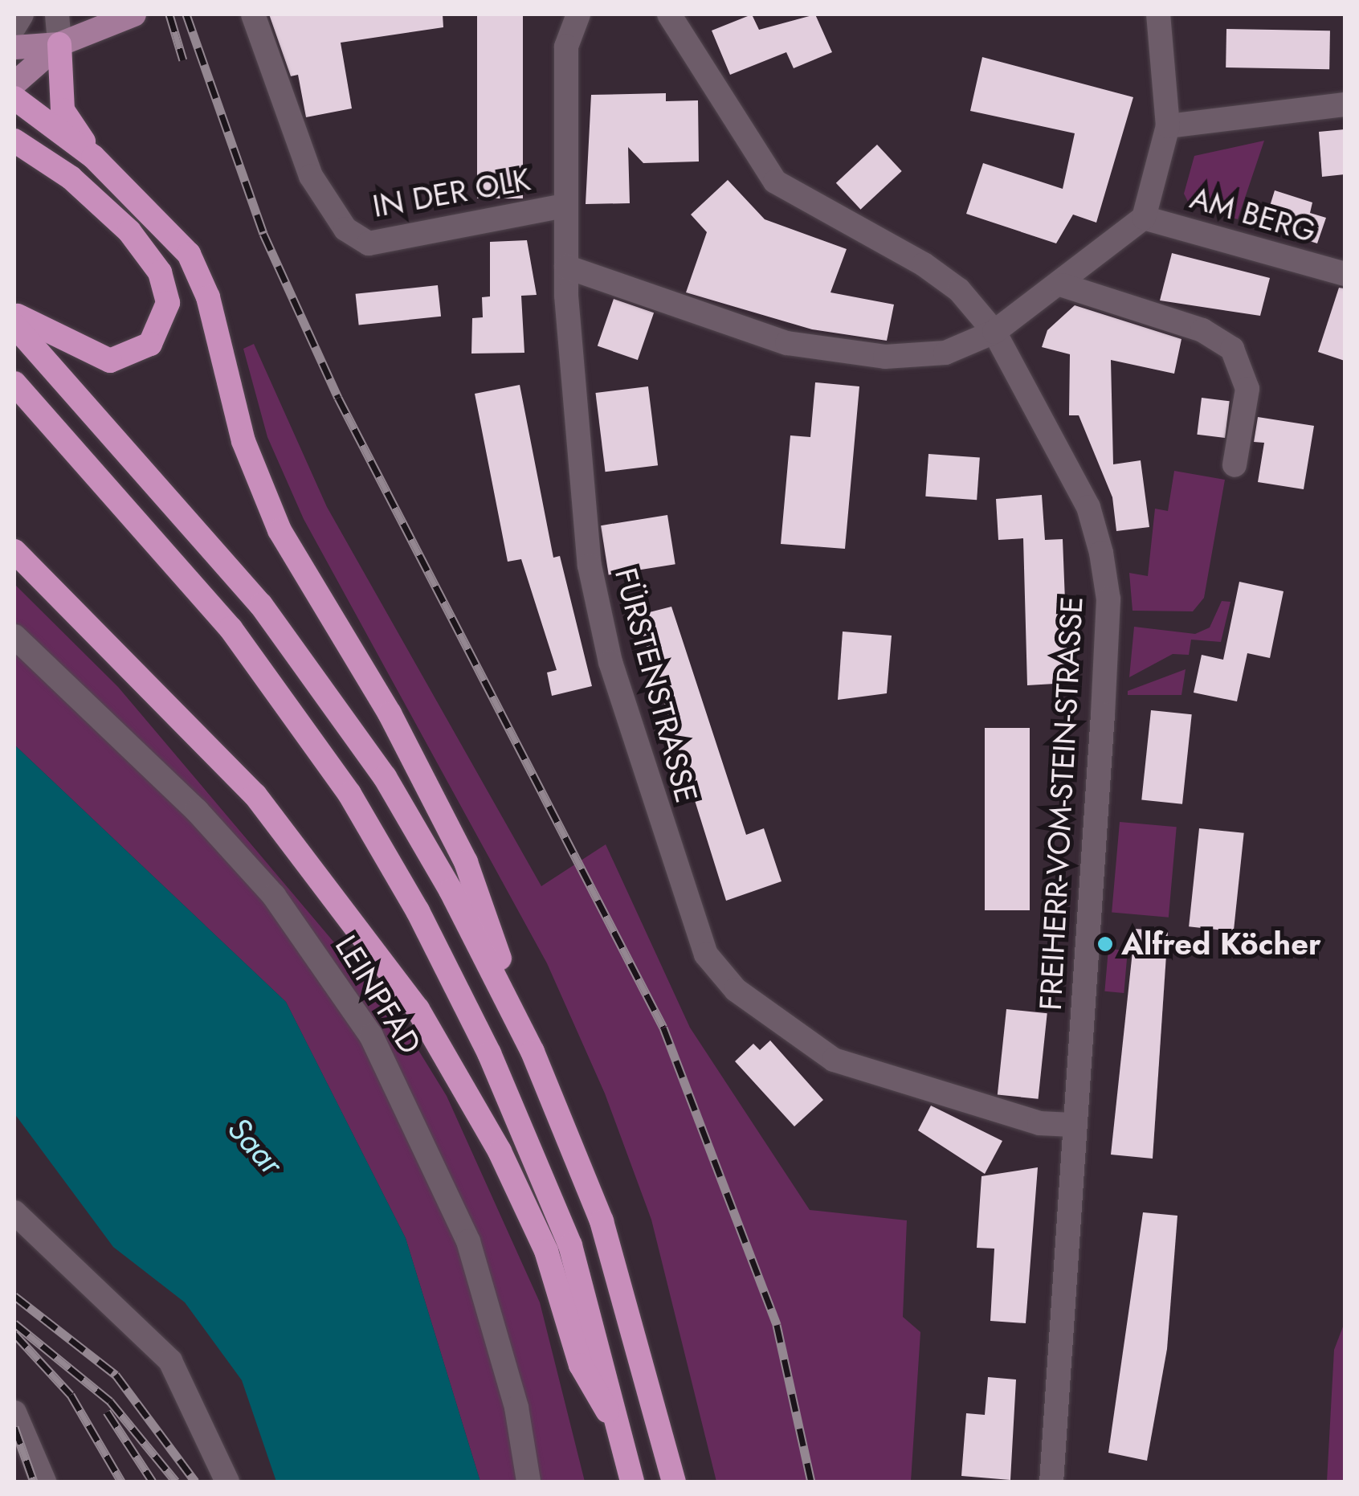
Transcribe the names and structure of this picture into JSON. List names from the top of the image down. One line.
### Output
{"streets":{"street":["IN DER OLK","AM BERG","FÜRSTENSTRASSE","FREIHERR-VOM-STEIN-STRASSE","LEINPFAD"]},"crossings":[["IN DER OLK","FÜRSTENSTRASSE"],["FÜRSTENSTRASSE","FREIHERR-VOM-STEIN-STRASSE"]],"water":["Saar"],"places":["Alfred Köcher"]}
